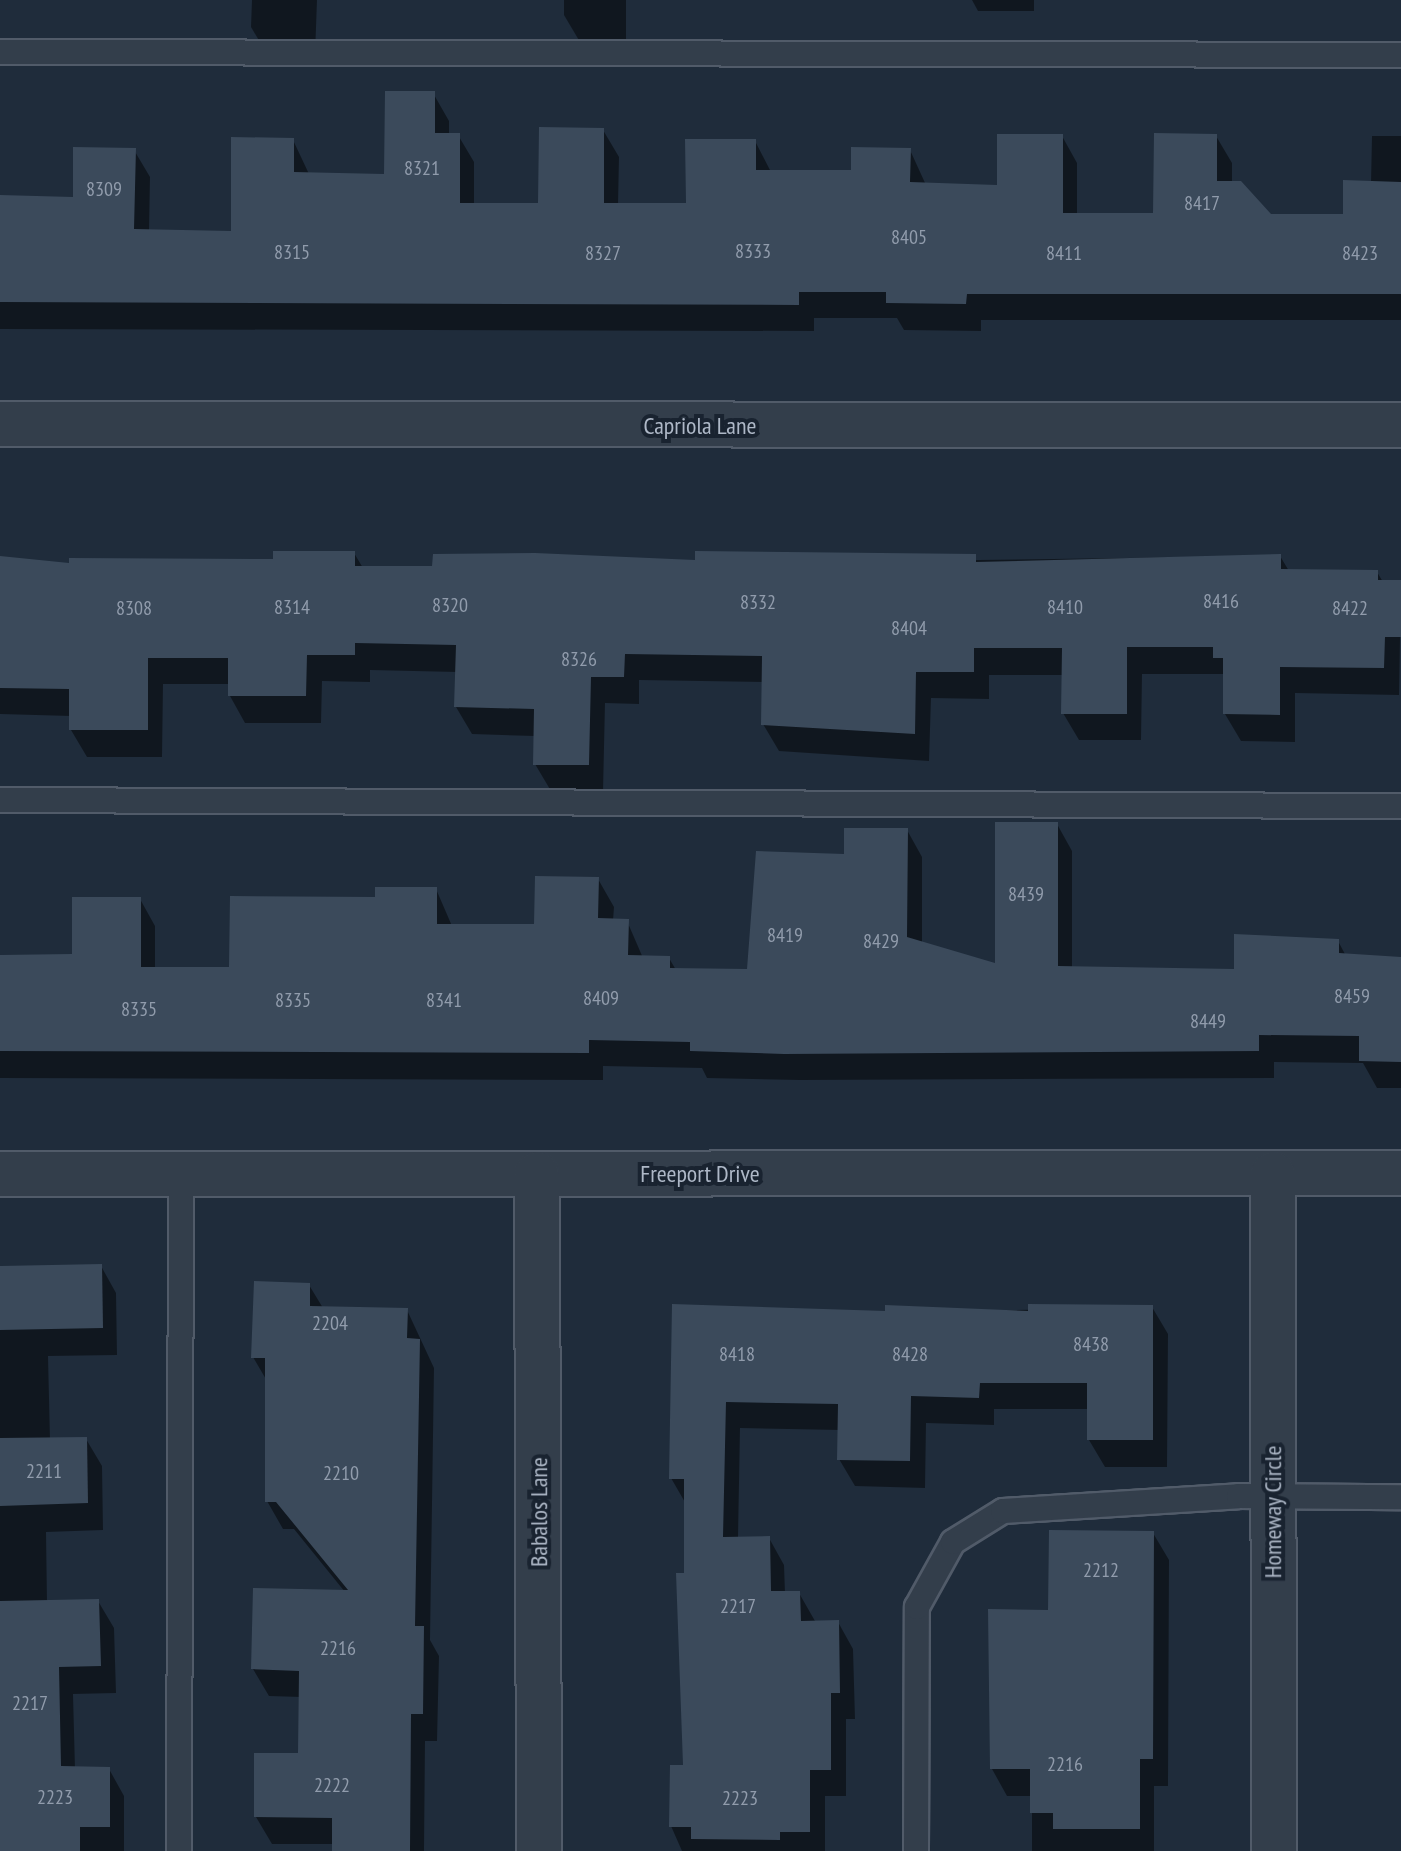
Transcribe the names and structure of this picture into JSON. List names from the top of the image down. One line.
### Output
{"streets":{"street":["Capriola Lane","Freeport Drive","Babalos Lane","Homeway Circle"]},"crossings":[["Freeport Drive","Babalos Lane"],["Freeport Drive","Homeway Circle"]],"house_numbers":["8321","8309","8417","8405","8333","8315","8327","8411","8423","8416","8332","8320","8314","8410","8308","8422","8404","8326","8439","8419","8429","8459","8409","8335","8341","8335","8449","2204","8438","8418","8428","2211","2210","2212","2217","2216","2217","2216","2222","2223","2223"]}
